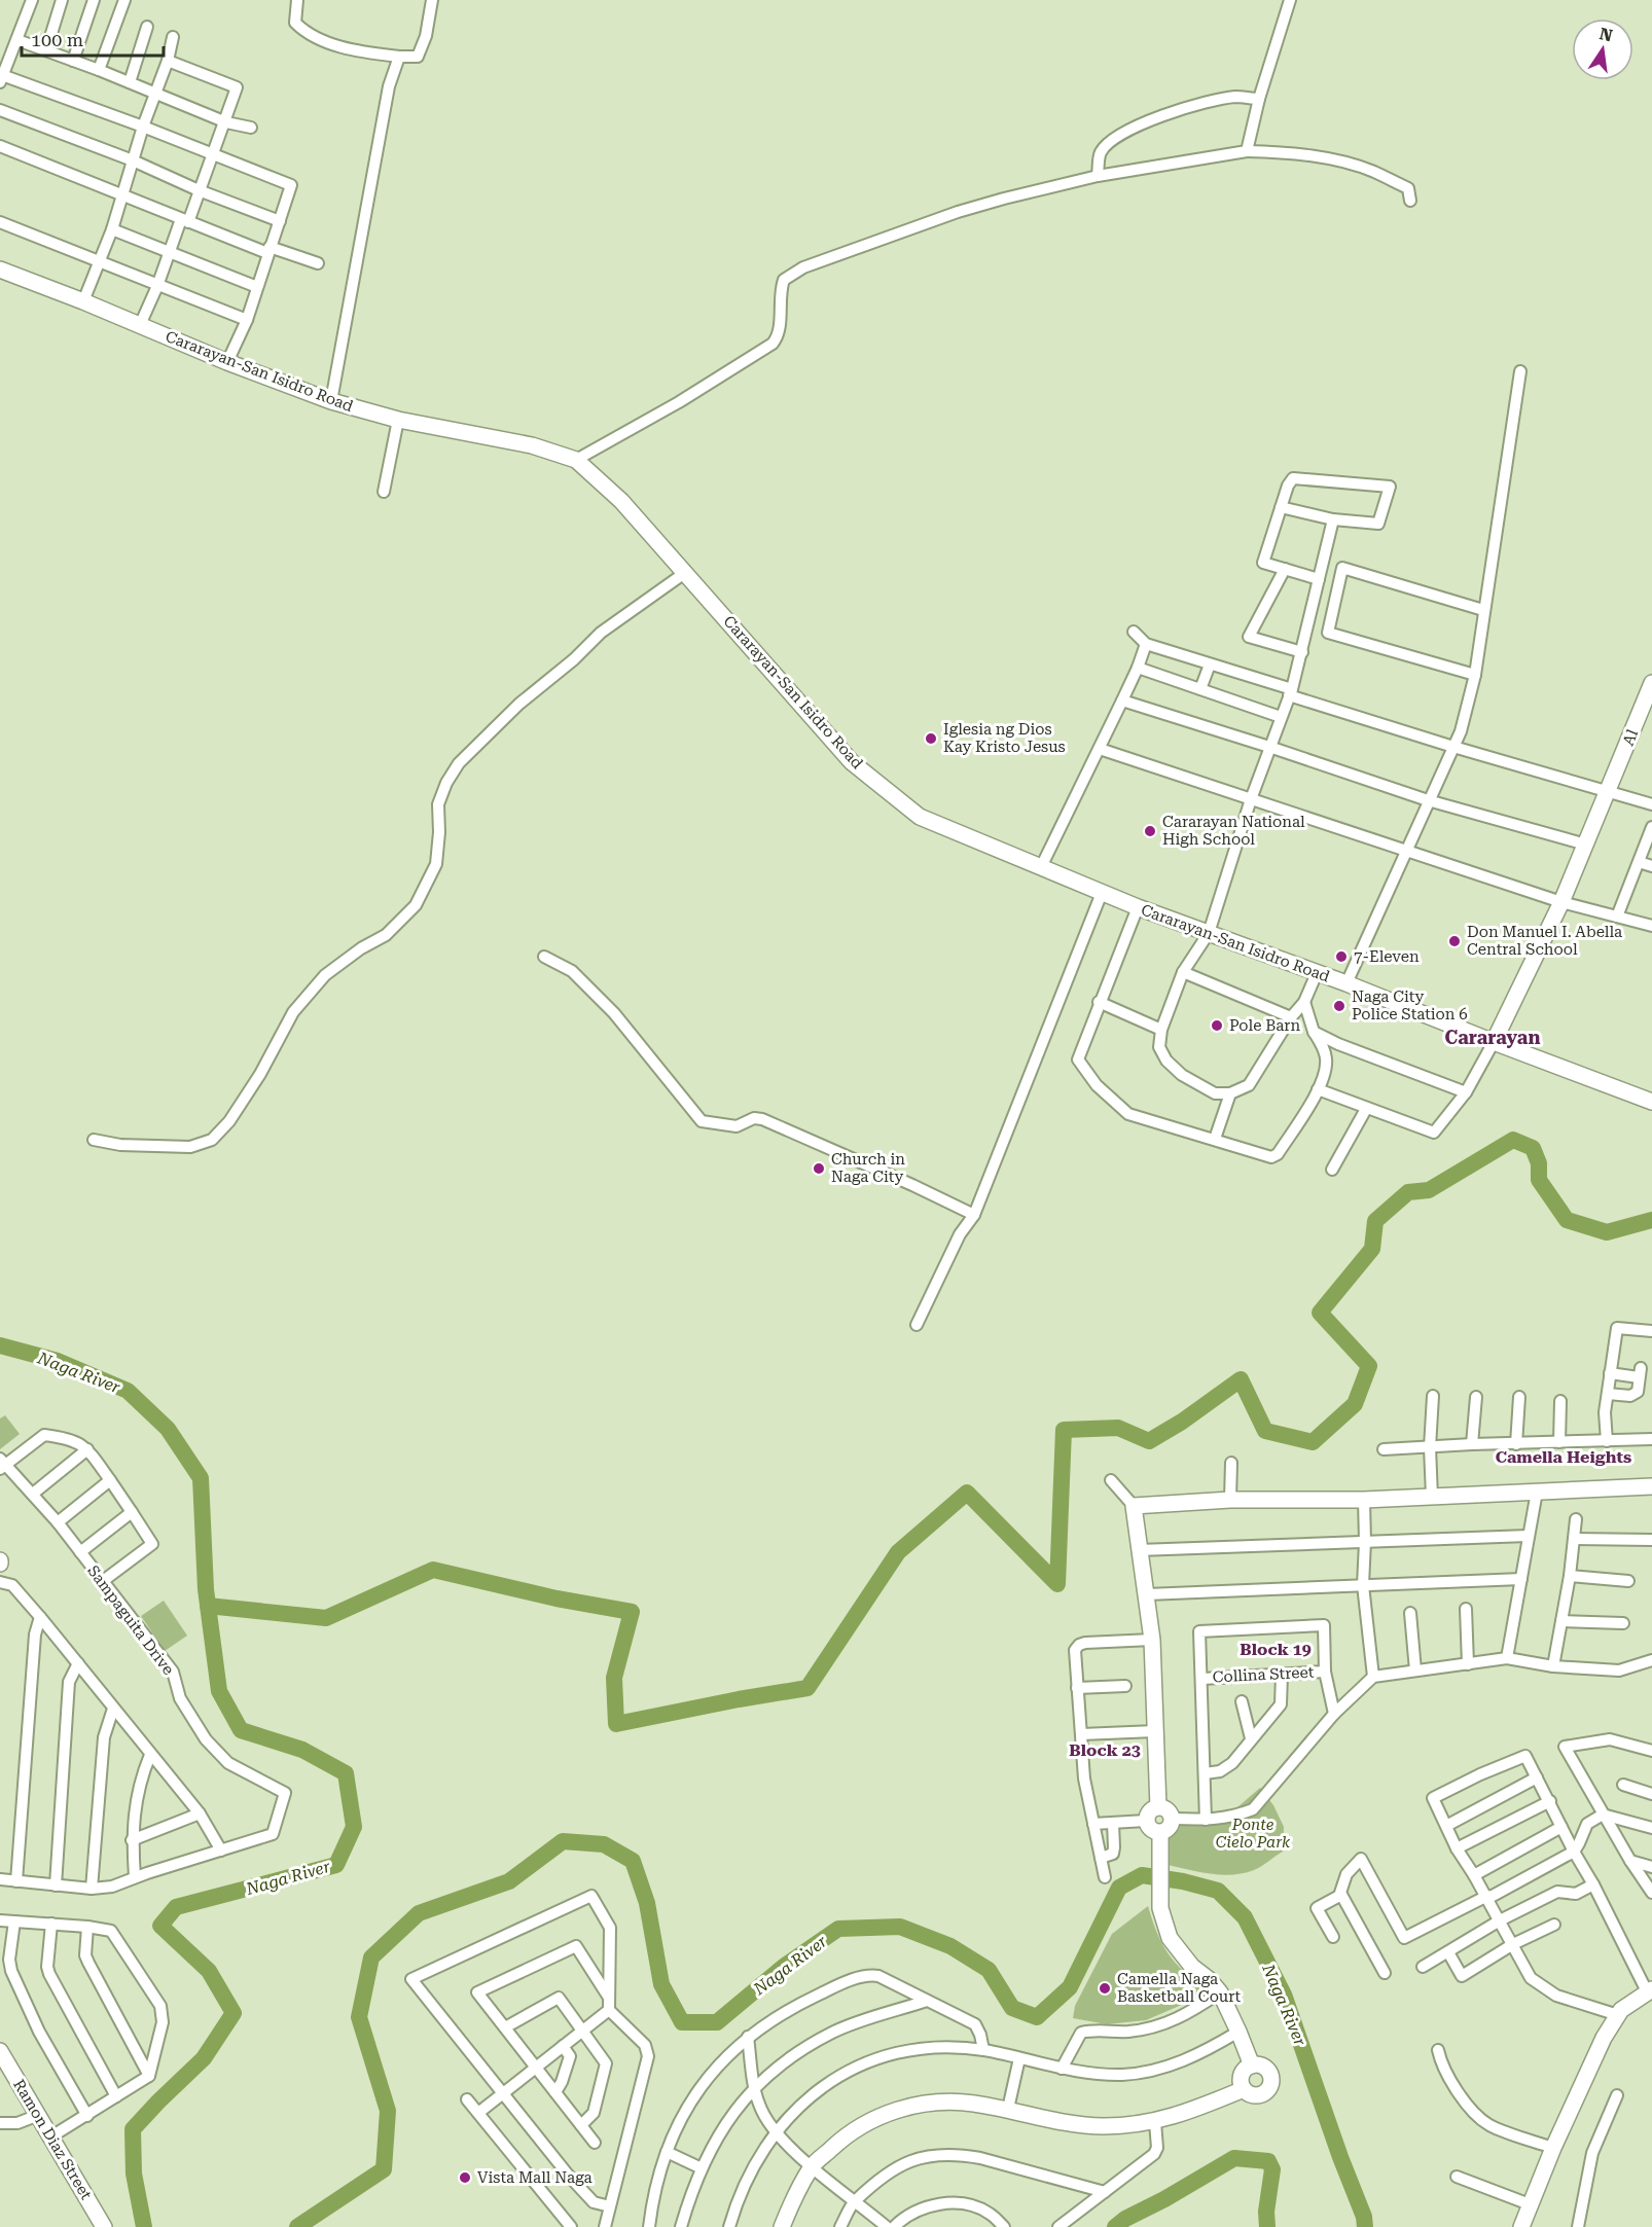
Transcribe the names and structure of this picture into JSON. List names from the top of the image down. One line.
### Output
{"streets":{"street":["Cararayan-San Isidro Road","Al","Sampaguita Drive","Collina Street","Ramon Diaz Street"]},"crossings":[["Cararayan-San Isidro Road","Al"]],"districts":["Cararayan","Camella Heights","Block 19","Block 23"],"water":["Naga River"],"parks":["Ponte Cielo Park"],"places":["Iglesia ng Dios Kay Kristo Jesus","Cararayan National High School","Don Manuel I. Abella Central School","7-Eleven","Naga City Police Station 6","Pole Barn","Church in Naga City","Camella Naga Basketball Court","Vista Mall Naga"],"scale_bar":"100 m","north":"top"}
